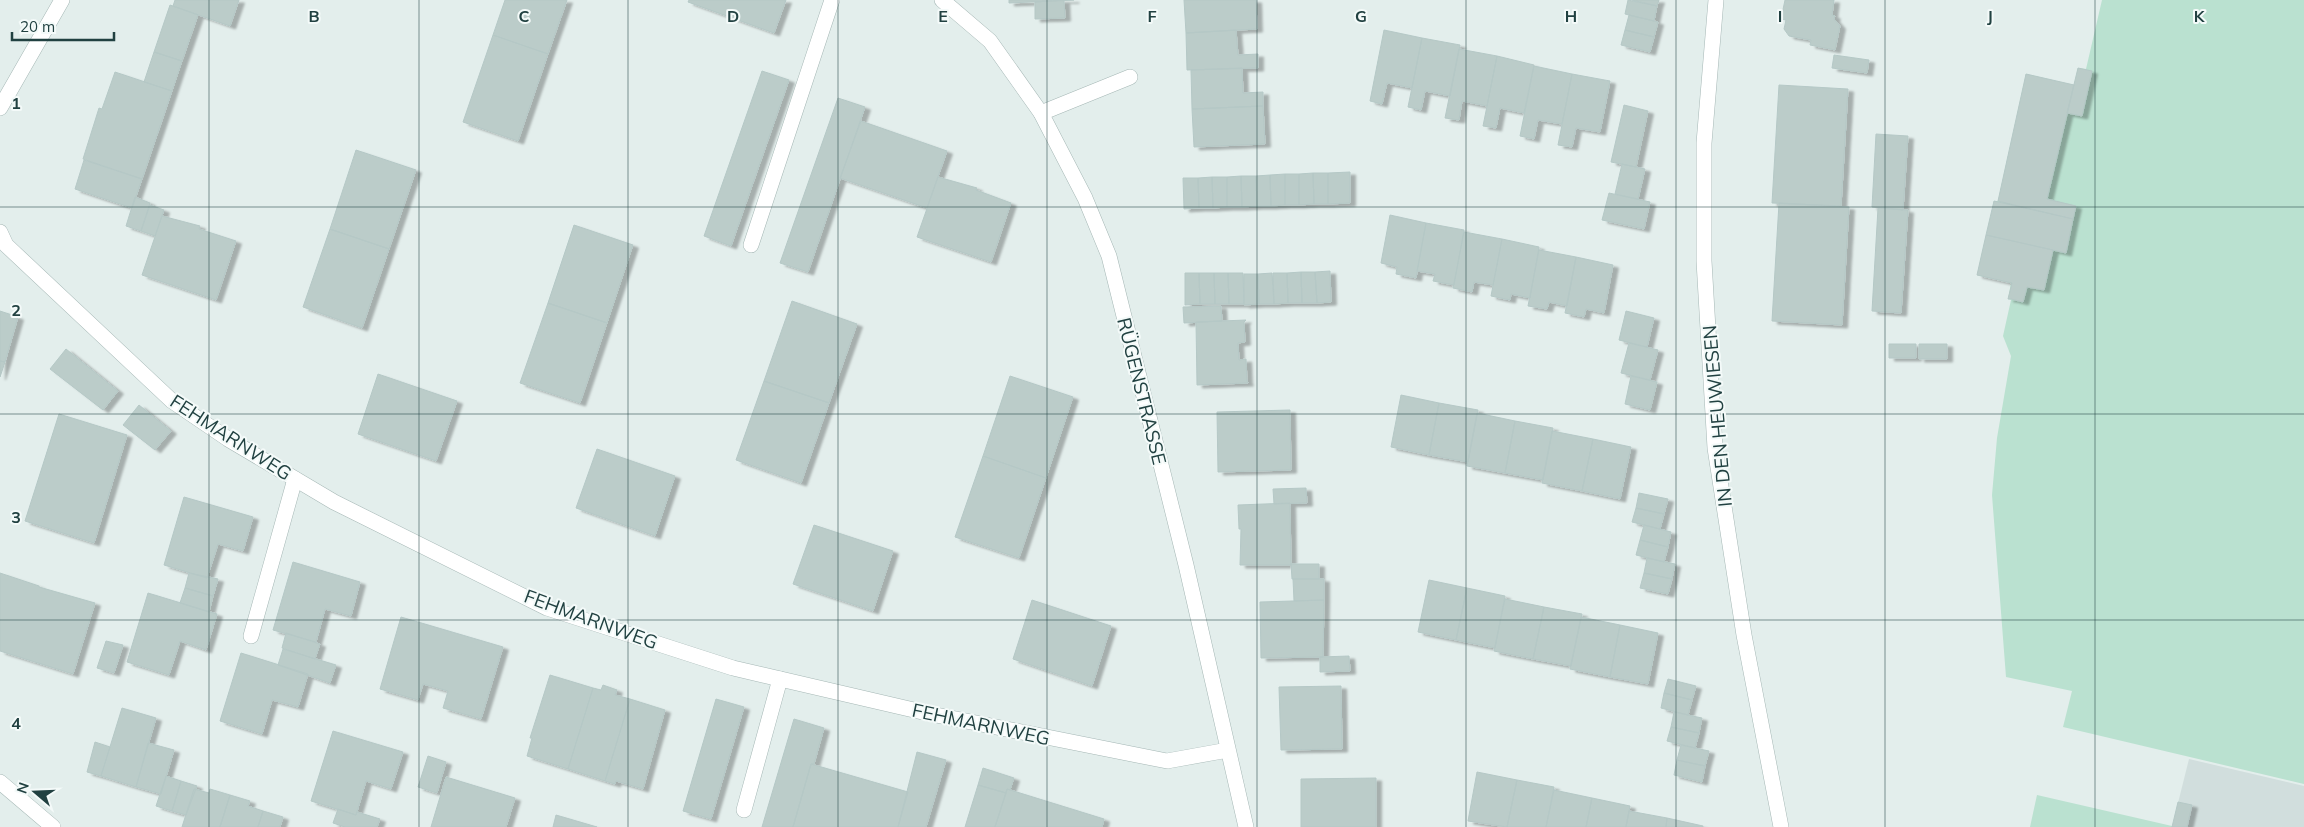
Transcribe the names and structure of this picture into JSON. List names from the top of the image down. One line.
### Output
{"streets":{"street":["RÜGENSTRASSE","IN DEN HEUWIESEN","FEHMARNWEG"]},"crossings":[["RÜGENSTRASSE","FEHMARNWEG"]],"scale_bar":"20 m","north":"left","grid":{"columns":["B","C","D","E","F","G","H","I","J","K"],"rows":["1","2","3","4"]}}
